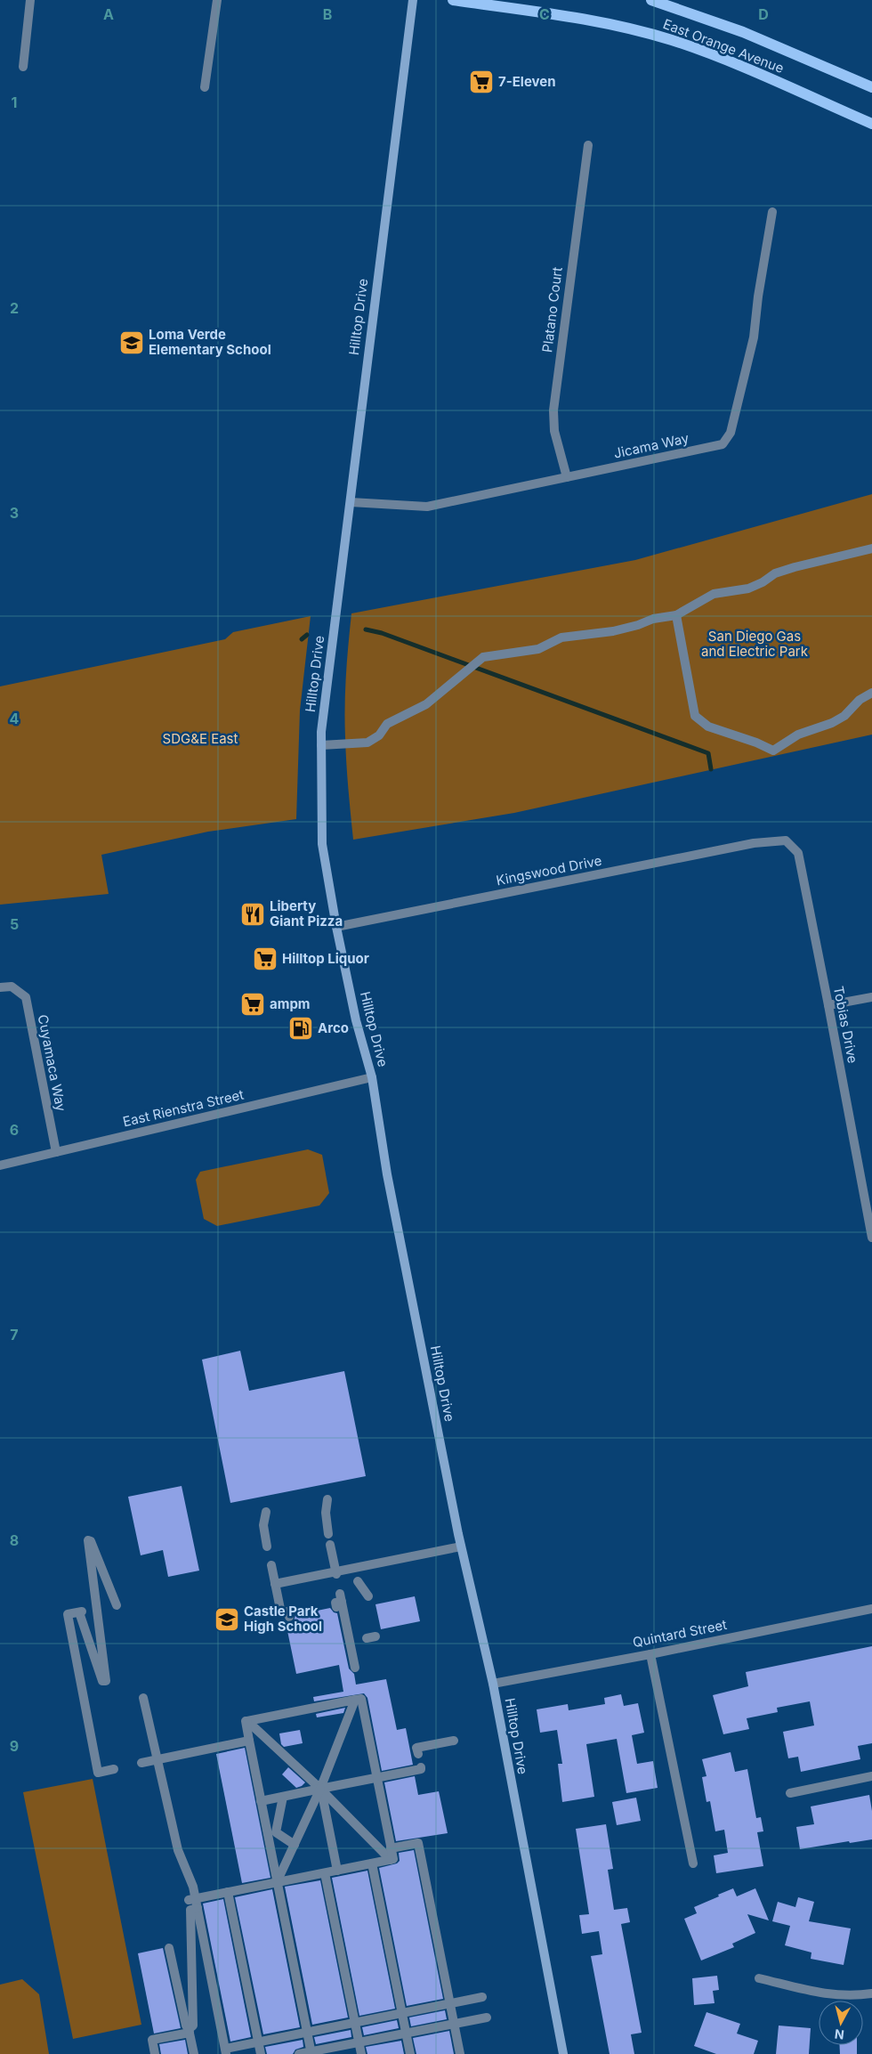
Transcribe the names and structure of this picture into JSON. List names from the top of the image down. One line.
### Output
{"streets":{"main road":["East Orange Avenue","Hilltop Drive"],"street":["Platano Court","Jicama Way","Kingswood Drive","Tobias Drive","Cuyamaca Way","East Rienstra Street","Quintard Street"]},"crossings":[["Platano Court","Jicama Way"],["Hilltop Drive","Jicama Way"],["Hilltop Drive","Kingswood Drive"],["Hilltop Drive","East Rienstra Street"],["Hilltop Drive","Quintard Street"],["Kingswood Drive","Tobias Drive"],["Cuyamaca Way","East Rienstra Street"]],"parks":["San Diego Gas and Electric Park","SDG&E East"],"places":{"supermarket":["7-Eleven","Hilltop Liquor","ampm"],"school or university":["Loma Verde Elementary School","Castle Park High School"],"restaurant":["Liberty Giant Pizza"],"fuel station":["Arco"]},"north":"bottom","grid":{"columns":["A","B","C","D"],"rows":["1","2","3","4","5","6","7","8","9"]}}
